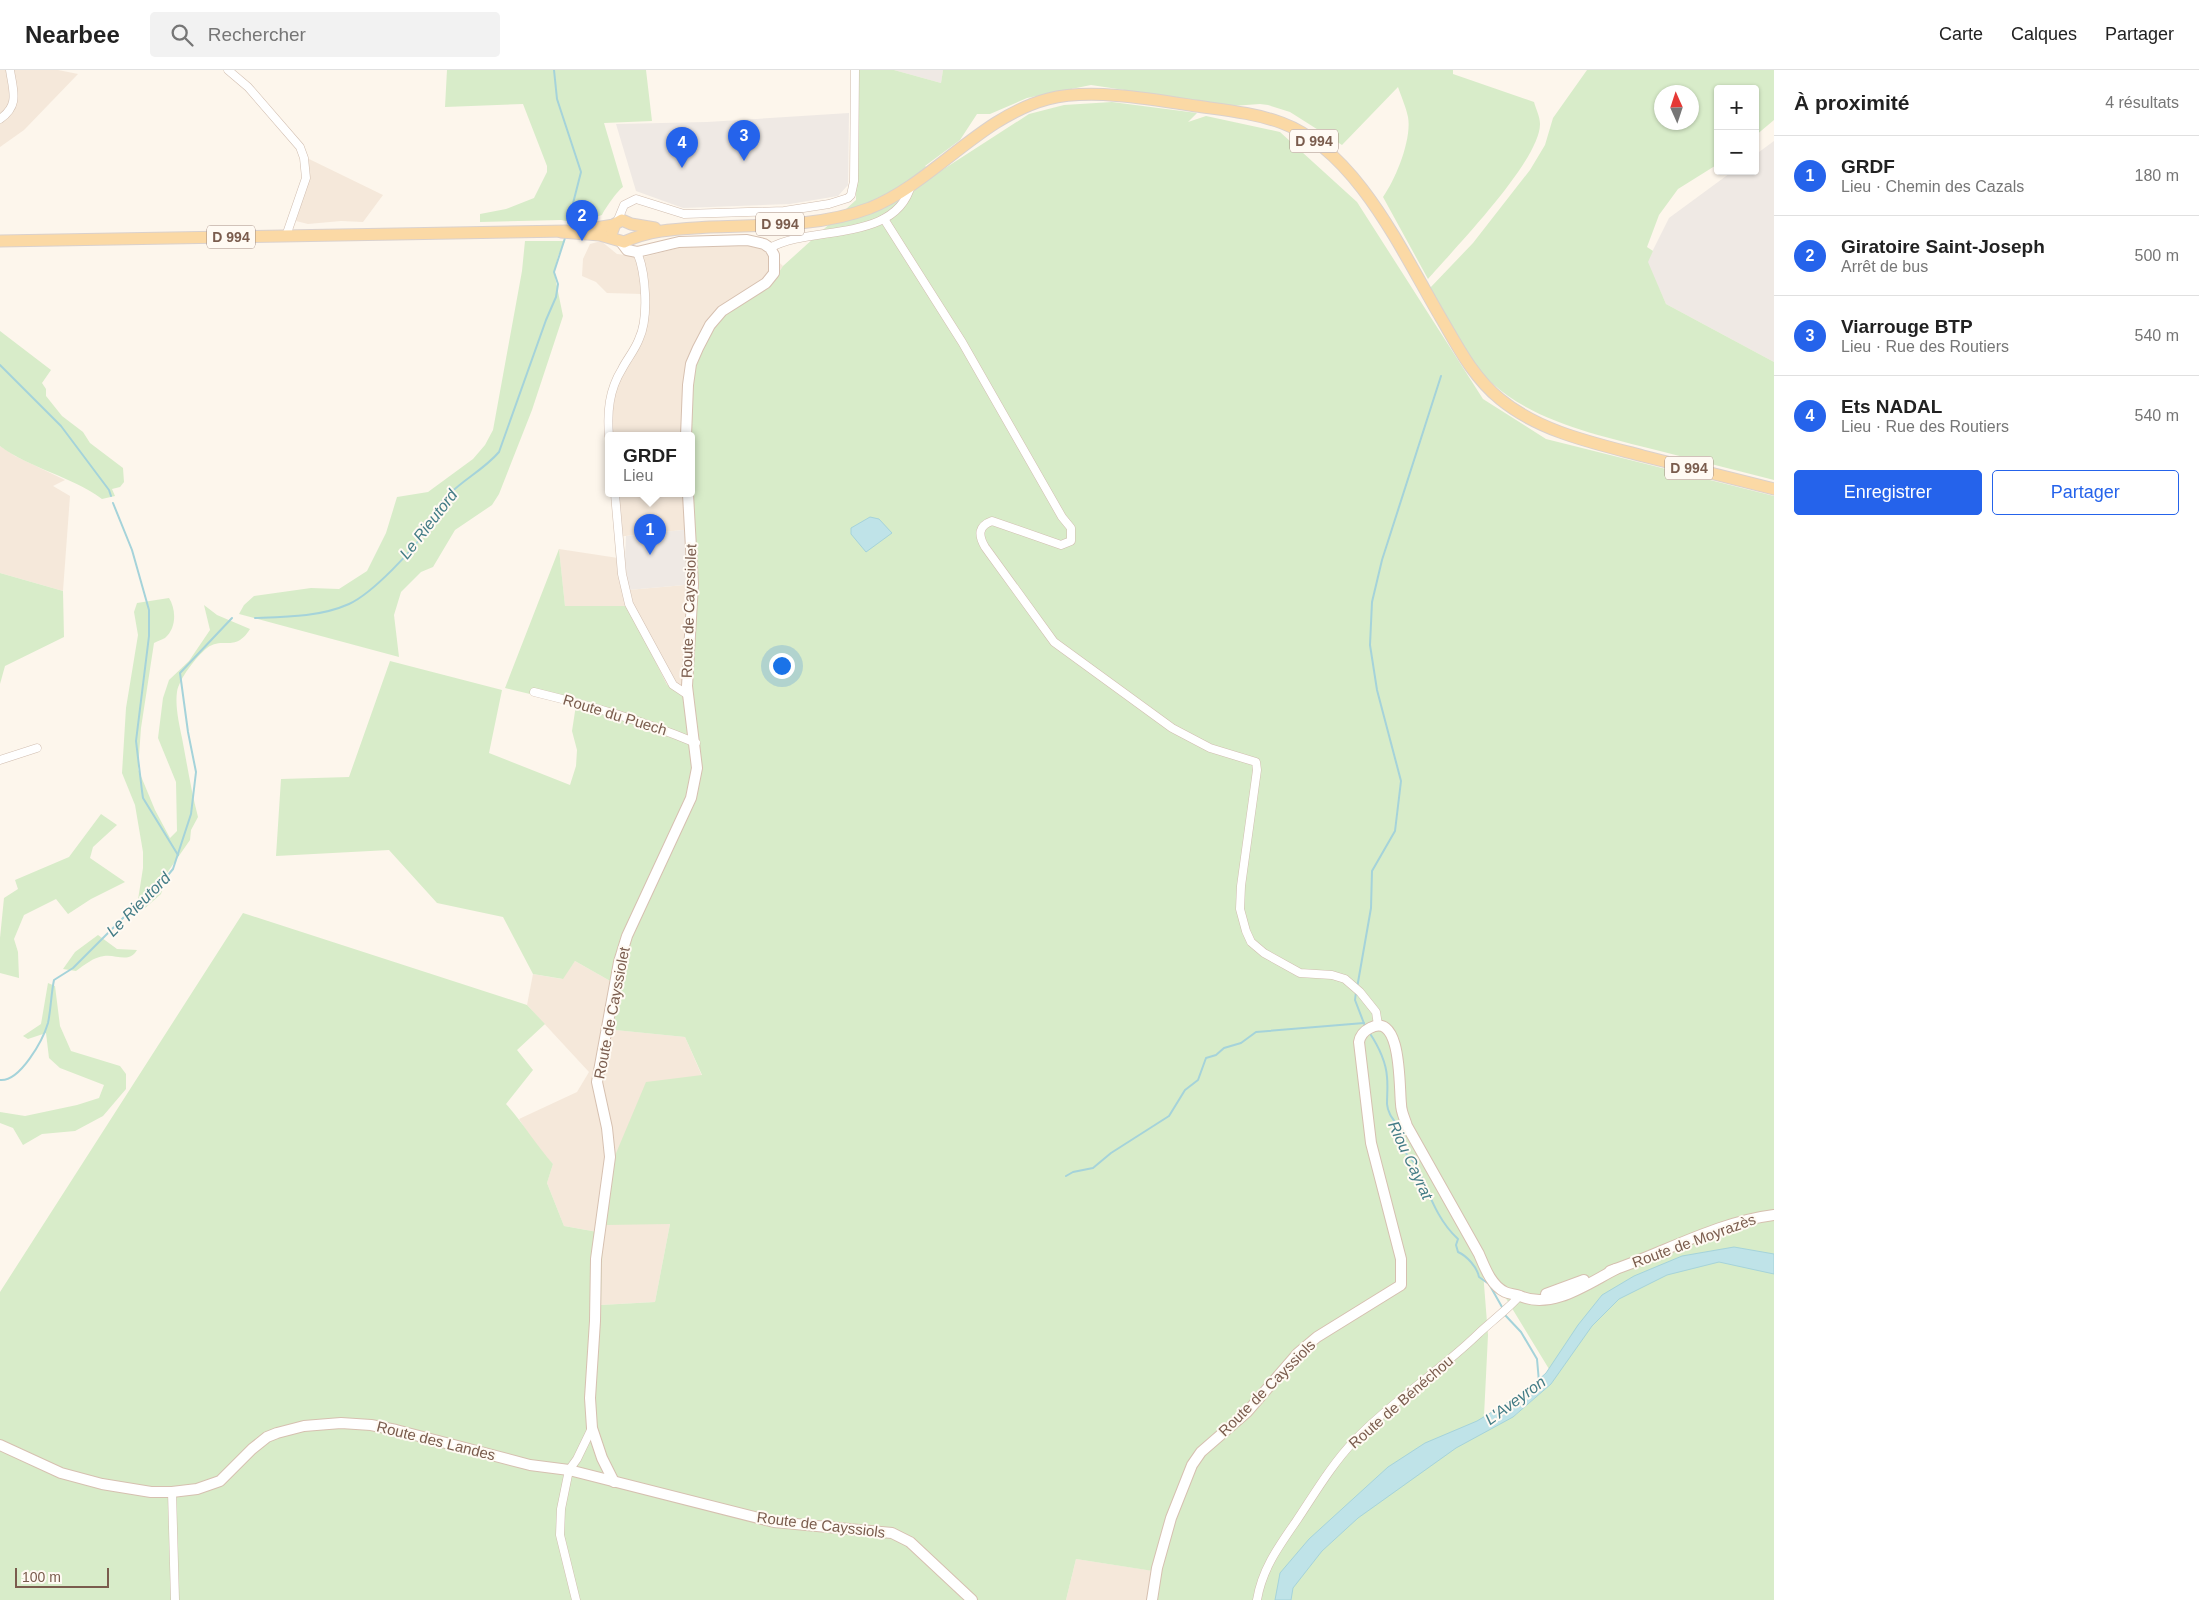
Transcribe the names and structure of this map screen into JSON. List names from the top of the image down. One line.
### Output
{"streets":{"main road":["D 994"],"street":["Route de Cayssiolet","Route du Puech","Route de Moyrazès","Route de Cayssiols","Route de Bénéchou","Route des Landes"]},"crossings":[["Route de Cayssiolet","Route du Puech"],["Route de Cayssiolet","Route de Cayssiols"],["Route de Moyrazès","Route de Bénéchou"],["Route de Cayssiols","Route des Landes"]],"water":["Le Rieutord","Riou Cayrat","L'Aveyron"],"scale_bar":"100 m","north":"top","page":{"header":"Nearbee","search":"Rechercher","nav":["Carte","Calques","Partager"],"heading":["À proximité","4 résultats"],"map_buttons":["+","−"],"pins":["3","4","2","1"],"list":[{"mark":"1","name":"GRDF","note":"Lieu · Chemin des Cazals","value":"180 m"},{"mark":"2","name":"Giratoire Saint-Joseph","note":"Arrêt de bus","value":"500 m"},{"mark":"3","name":"Viarrouge BTP","note":"Lieu · Rue des Routiers","value":"540 m"},{"mark":"4","name":"Ets NADAL","note":"Lieu · Rue des Routiers","value":"540 m"}],"popup":["GRDF","Lieu"],"buttons":["Enregistrer","Partager"],"scale":"100 m"}}
